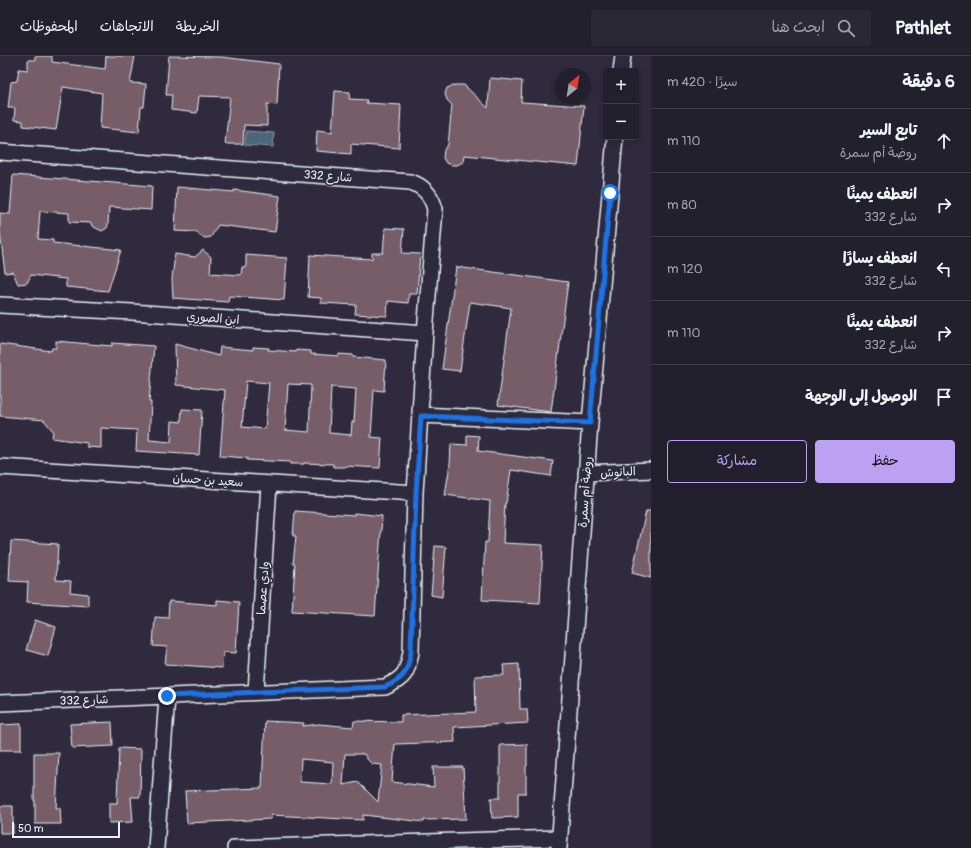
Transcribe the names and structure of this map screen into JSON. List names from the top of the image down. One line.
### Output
{"streets":{"street":["شارع 332","ابن الصوري","البانوش","سعيد بن حسان","روضة أم سمرة","وادي عصما"]},"crossings":[["شارع 332","ابن الصوري"],["شارع 332","سعيد بن حسان"],["شارع 332","وادي عصما"],["البانوش","روضة أم سمرة"],["سعيد بن حسان","وادي عصما"]],"scale_bar":"50 m","north":"top right","page":{"header":"Pathlet","search":"ابحث هنا","nav":["الخريطة","الاتجاهات","المحفوظات"],"heading":["6 دقيقة","سيرًا · 420 m"],"map_buttons":["+","−"],"list":[["تابع السير","روضة أم سمرة","110 m"],["انعطف يمينًا","شارع 332","80 m"],["انعطف يسارًا","شارع 332","120 m"],["انعطف يمينًا","شارع 332","110 m"],"الوصول إلى الوجهة"],"buttons":["حفظ","مشاركة"],"scale":"50 m"}}
